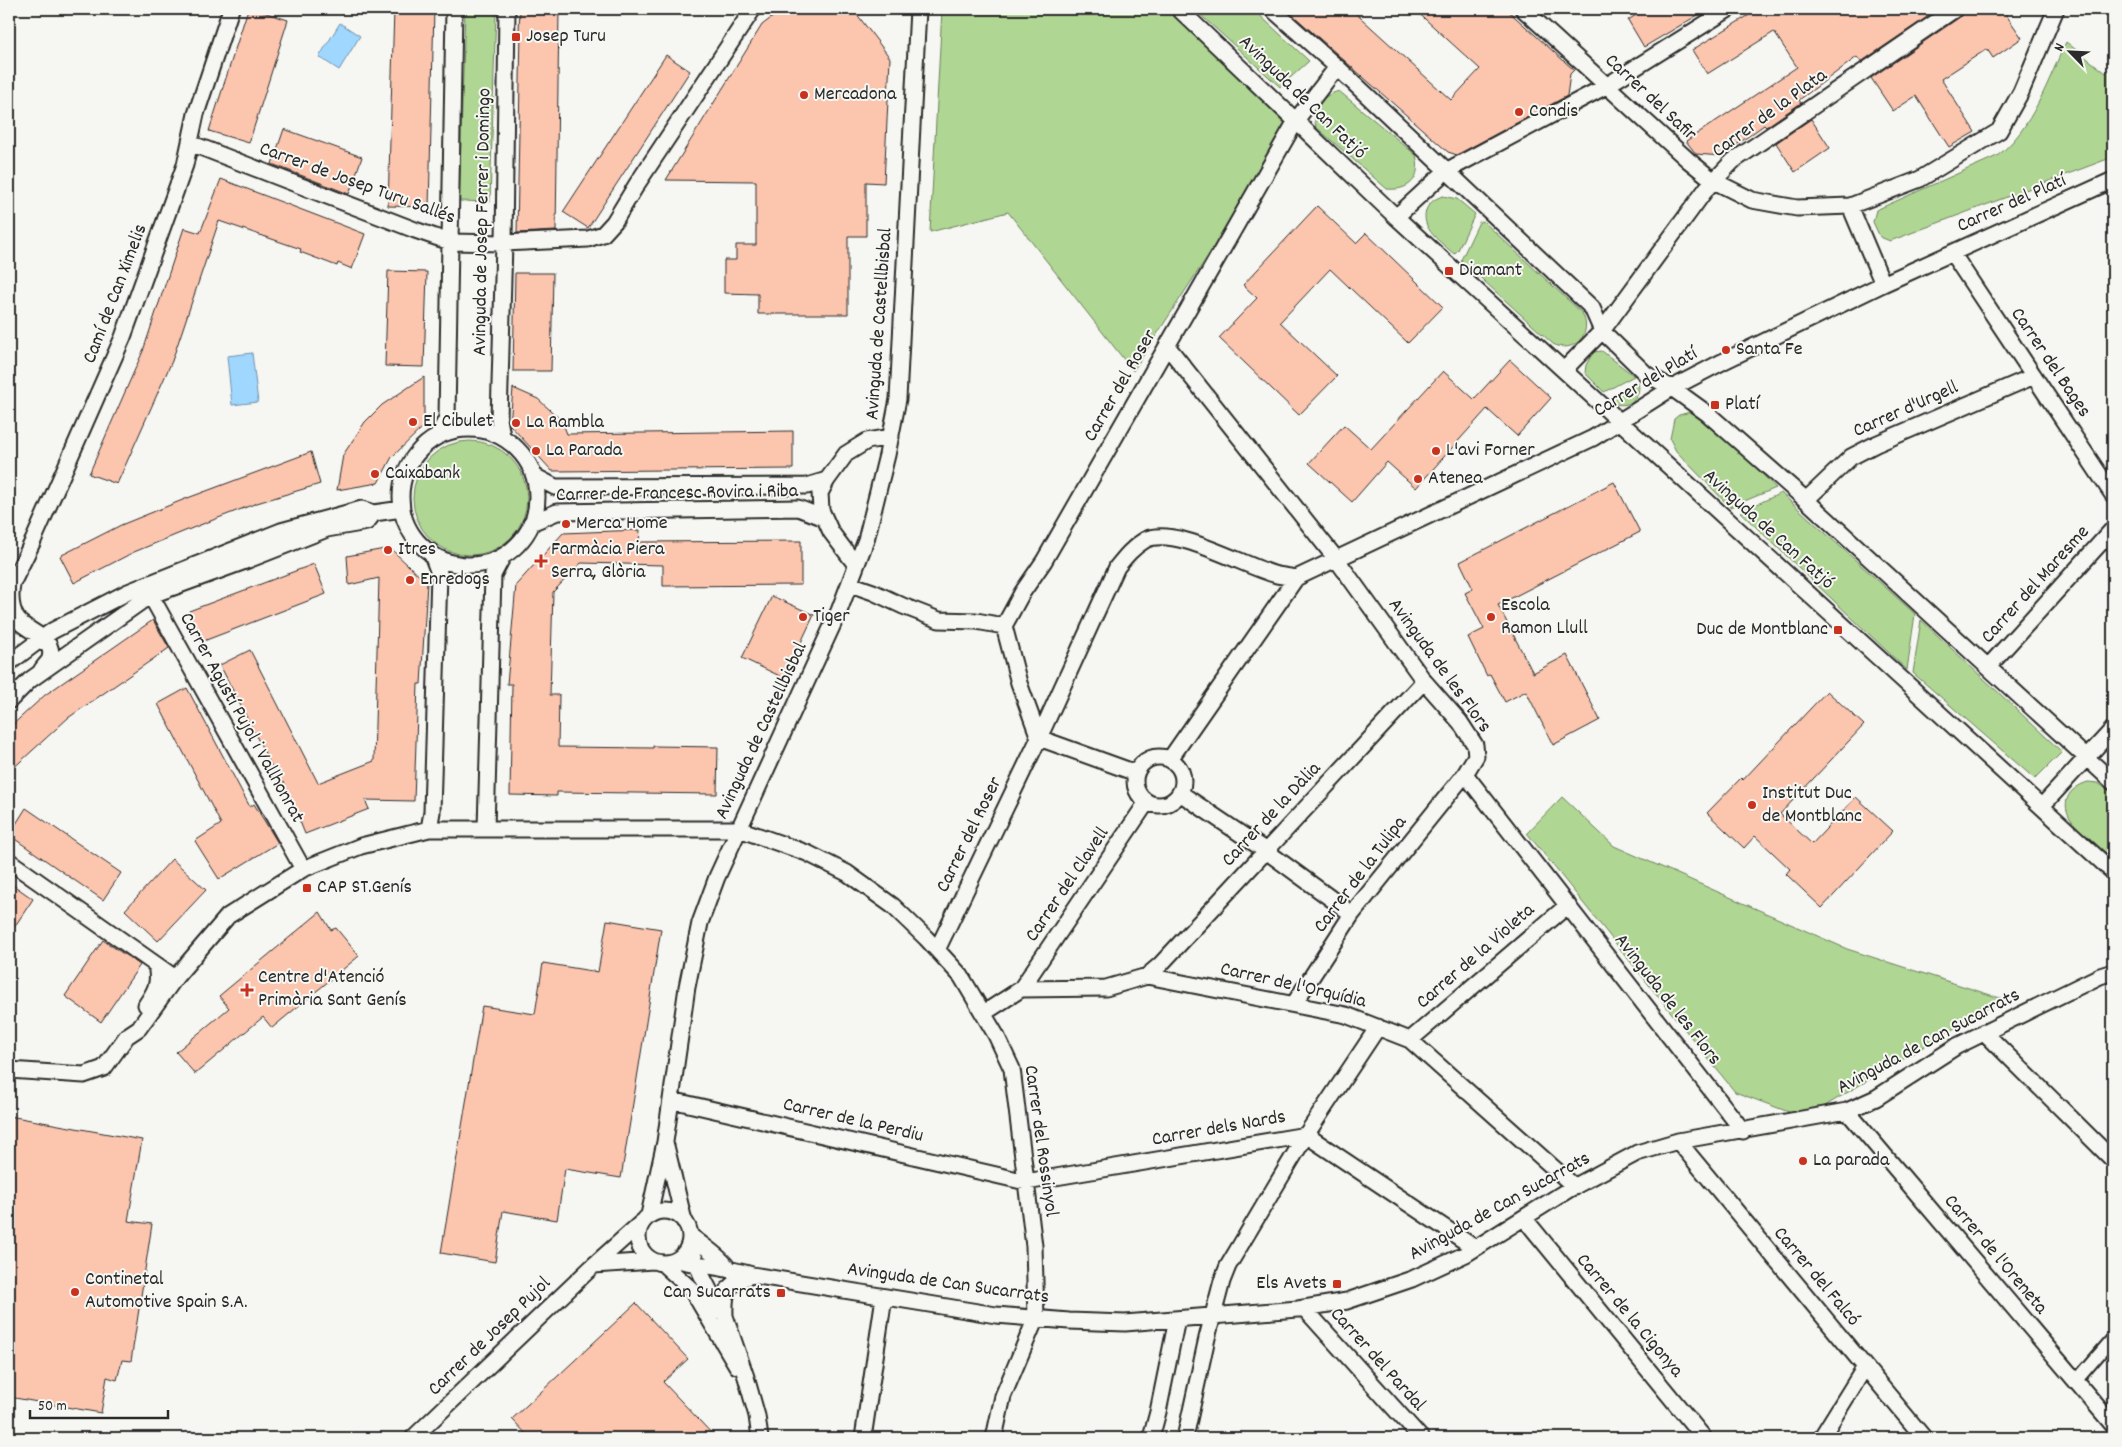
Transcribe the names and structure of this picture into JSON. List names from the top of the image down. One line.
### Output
{"streets":{"street":["Avinguda de Can Fatjó","Carrer del Safir","Carrer de la Plata","Carrer de Josep Turu Sallés","Carrer del Platí","Avinguda de Josep Ferrer i Domingo","Camí de Can Ximelis","Avinguda de Castellbisbal","Carrer del Bages","Carrer del Roser","Carrer d'Urgell","Carrer de Francesc Rovira i Riba","Carrer del Maresme","Avinguda de les Flors","Carrer Agustí Pujol i Vallhonrat","Carrer de la Dàlia","Carrer de la Tulipa","Carrer del Clavell","Carrer de la Violeta","Carrer de l'Orquídia","Avinguda de Can Sucarrats","Carrer de la Perdiu","Carrer dels Nards","Carrer del Rossinyol","Carrer de l'Oreneta","Carrer del Falcó","Carrer de la Cigonya","Carrer de Josep Pujol","Carrer del Pardal"]},"crossings":[["Avinguda de Can Fatjó","Carrer de la Plata"],["Avinguda de Can Fatjó","Carrer del Platí"],["Avinguda de Can Fatjó","Carrer del Roser"],["Carrer del Safir","Carrer de la Plata"],["Carrer de Josep Turu Sallés","Avinguda de Josep Ferrer i Domingo"],["Carrer de Josep Turu Sallés","Camí de Can Ximelis"],["Carrer del Platí","Carrer del Bages"],["Carrer del Platí","Carrer del Roser"],["Carrer del Platí","Avinguda de les Flors"],["Avinguda de Josep Ferrer i Domingo","Carrer de Francesc Rovira i Riba"],["Avinguda de Castellbisbal","Carrer de Francesc Rovira i Riba"],["Avinguda de Castellbisbal","Avinguda de Can Sucarrats"],["Avinguda de Castellbisbal","Carrer de la Perdiu"],["Avinguda de Castellbisbal","Carrer del Rossinyol"],["Avinguda de Castellbisbal","Carrer de Josep Pujol"],["Carrer del Bages","Carrer d'Urgell"],["Carrer del Roser","Avinguda de les Flors"],["Carrer del Roser","Carrer del Rossinyol"],["Avinguda de les Flors","Carrer de la Dàlia"],["Avinguda de les Flors","Carrer de la Tulipa"],["Avinguda de les Flors","Carrer de la Violeta"],["Avinguda de les Flors","Avinguda de Can Sucarrats"],["Carrer Agustí Pujol i Vallhonrat","Carrer del Rossinyol"],["Carrer de la Dàlia","Carrer de l'Orquídia"],["Carrer de la Tulipa","Carrer de l'Orquídia"],["Carrer del Clavell","Carrer de l'Orquídia"],["Carrer de la Violeta","Carrer de l'Orquídia"],["Carrer de l'Orquídia","Avinguda de Can Sucarrats"],["Avinguda de Can Sucarrats","Carrer dels Nards"],["Avinguda de Can Sucarrats","Carrer del Rossinyol"],["Avinguda de Can Sucarrats","Carrer de l'Oreneta"],["Avinguda de Can Sucarrats","Carrer del Falcó"],["Avinguda de Can Sucarrats","Carrer de la Cigonya"],["Avinguda de Can Sucarrats","Carrer de Josep Pujol"],["Avinguda de Can Sucarrats","Carrer del Pardal"],["Carrer de la Perdiu","Carrer dels Nards"],["Carrer de la Perdiu","Carrer del Rossinyol"],["Carrer dels Nards","Carrer del Rossinyol"]],"places":{"transit":["Josep Turu","Diamant","Platí","Duc de Montblanc","CAP ST.Genís","Els Avets","Can Sucarrats"],"other":["Mercadona","Condis","Santa Fe","El Cibulet","La Rambla","La Parada","L'avi Forner","Caixabank","Atenea","Merca Home","Itres","Enredogs","Tiger","Escola Ramon Llull","Institut Duc de Montblanc","La parada","Continetal Automotive Spain S.A."],"health":["Farmàcia Piera Serra, Glòria","Centre d'Atenció Primària Sant Genís"]},"scale_bar":"50 m","north":"top left"}
